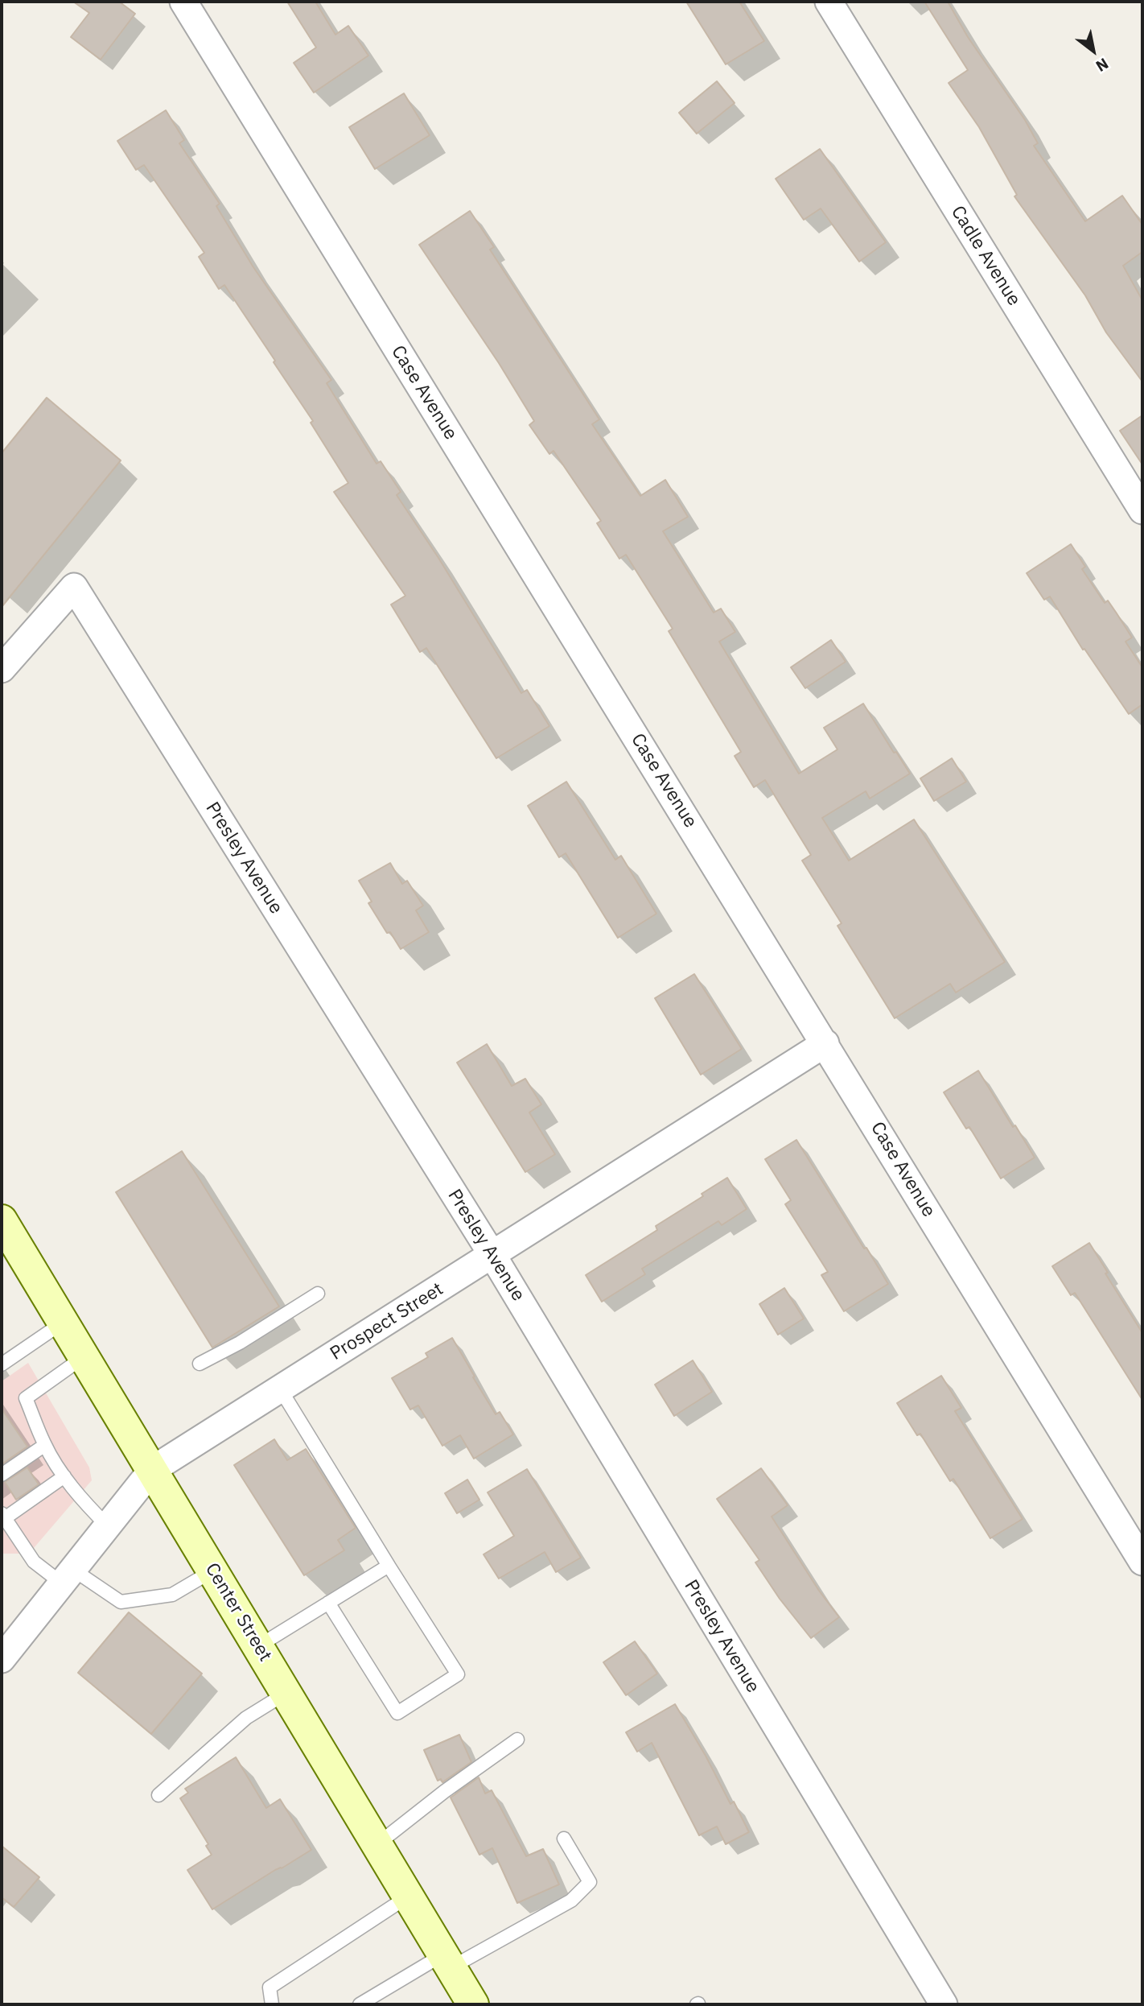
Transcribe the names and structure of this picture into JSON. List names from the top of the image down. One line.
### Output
{"streets":{"main road":["Center Street"],"street":["Cadle Avenue","Case Avenue","Presley Avenue","Prospect Street"]},"crossings":[["Case Avenue","Prospect Street"],["Presley Avenue","Prospect Street"],["Prospect Street","Center Street"]],"north":"bottom right"}
